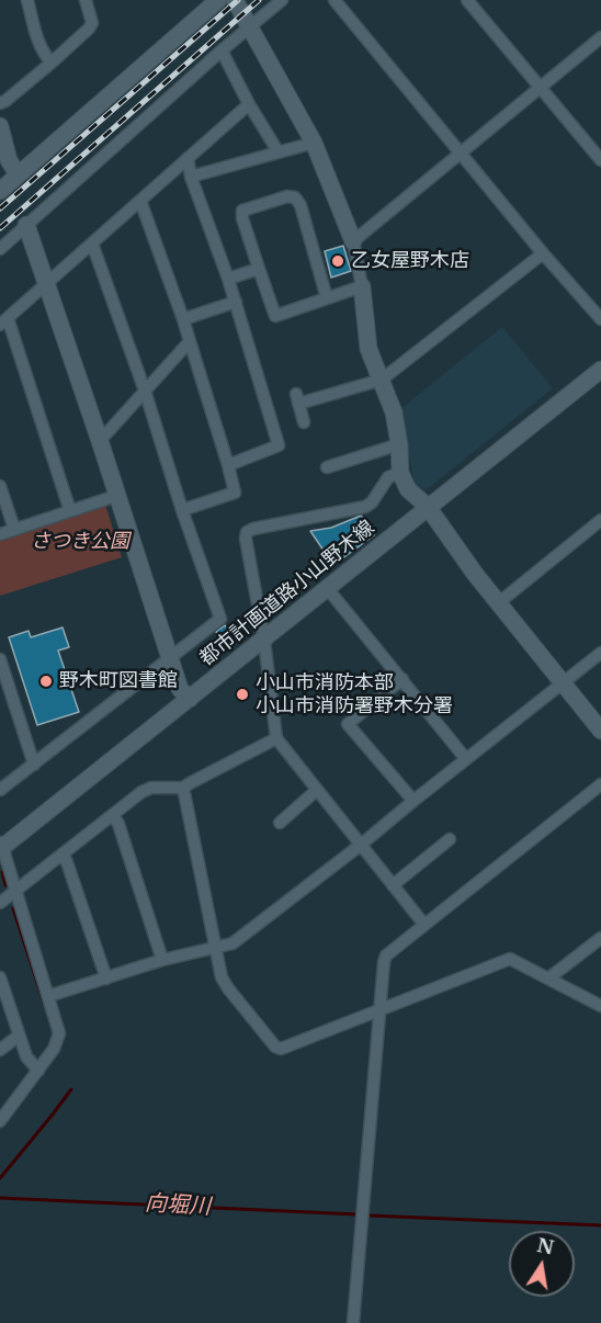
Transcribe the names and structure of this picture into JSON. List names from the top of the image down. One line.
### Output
{"streets":{"street":["都市計画道路小山野木線"]},"water":["向堀川"],"parks":["さつき公園"],"places":["乙女屋野木店","野木町図書館","小山市消防本部 小山市消防署野木分署"],"north":"top"}
